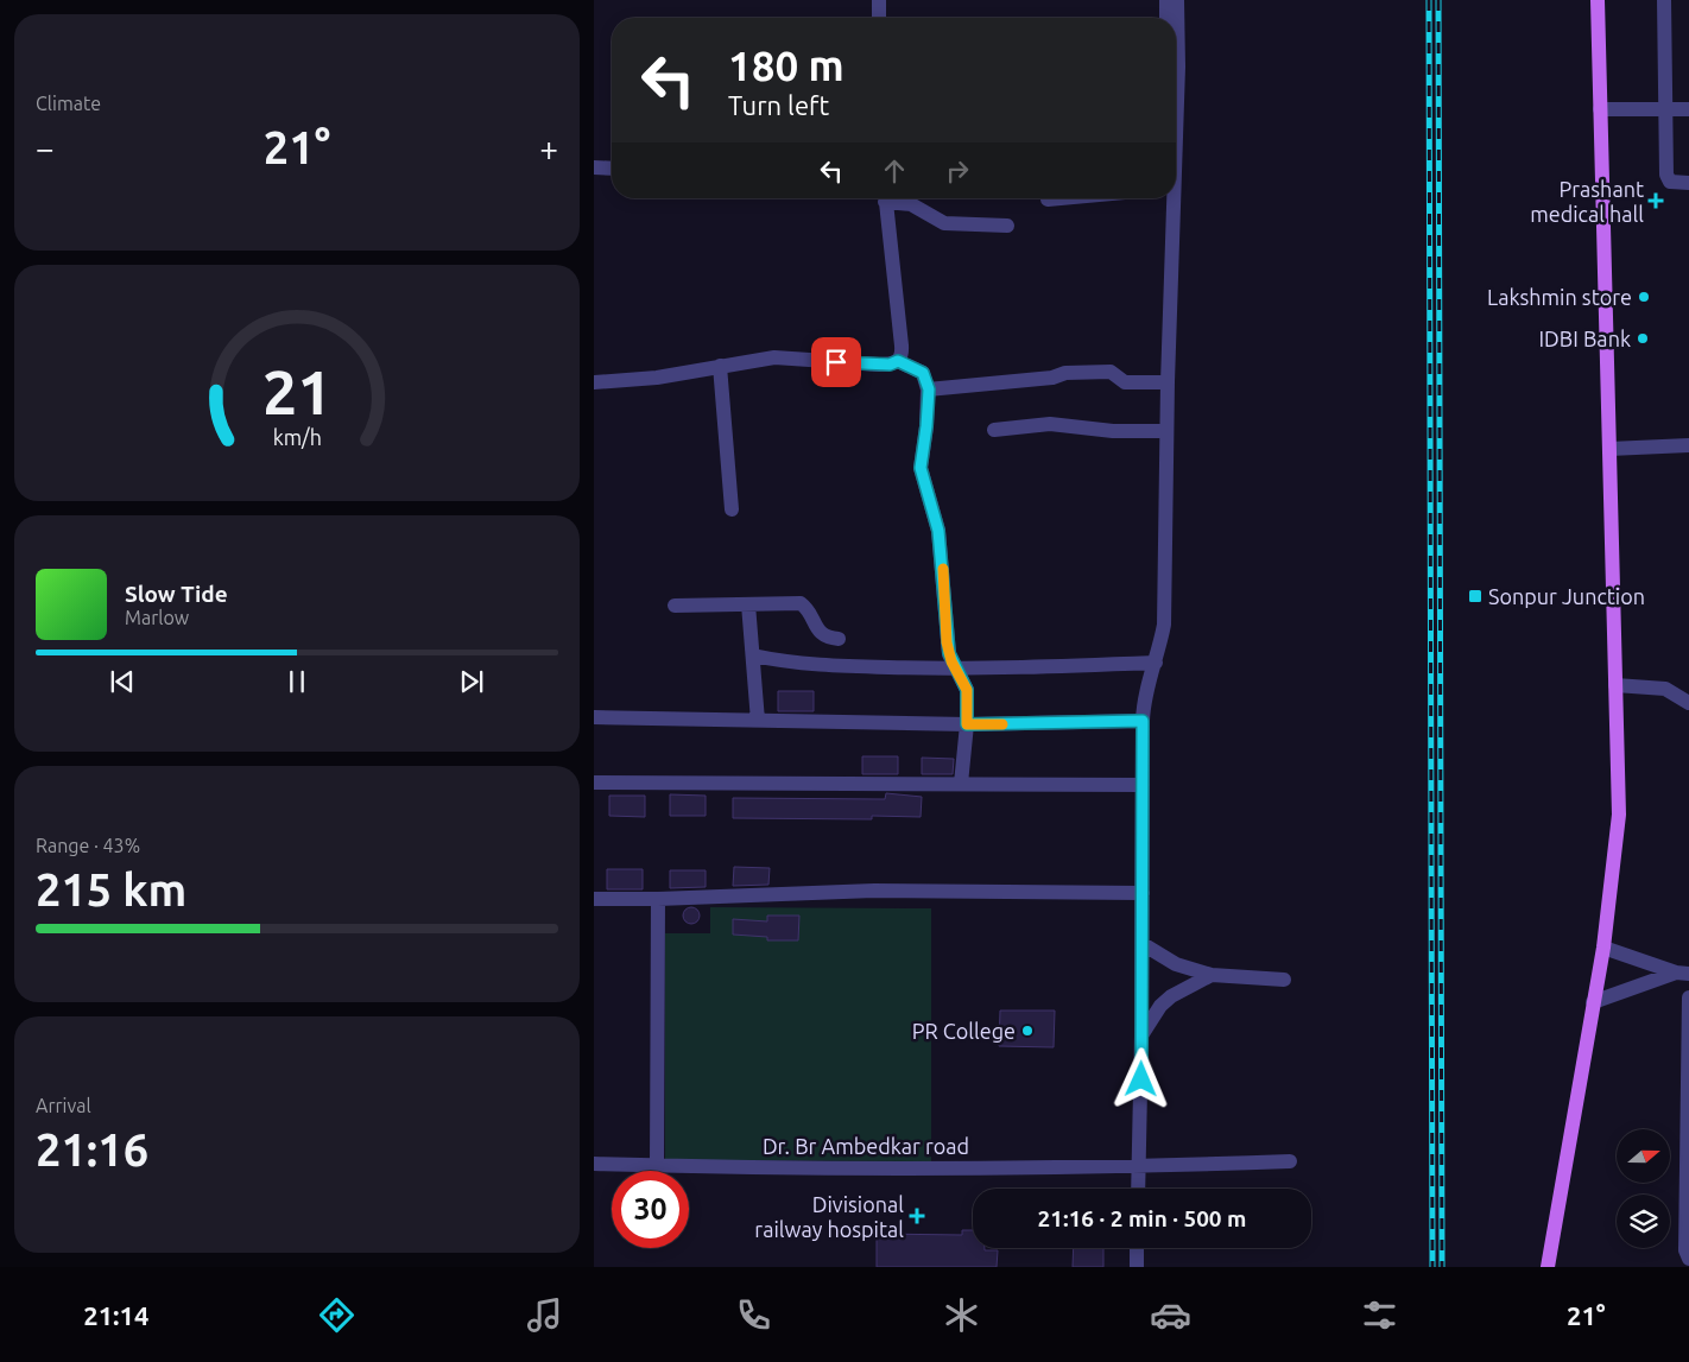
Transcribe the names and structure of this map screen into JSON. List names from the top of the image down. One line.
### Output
{"streets":{"street":["Dr. Br Ambedkar road"]},"places":{"health":["Prashant medical hall","Divisional railway hospital"],"other":["Lakshmin store","IDBI Bank","PR College"],"transit":["Sonpur Junction"]},"north":"right","page":{"tile":["Climate",["Range · 43%","215 km"],["Arrival","21:16"]],"turn":["180 m","Turn left"],"heat":["−","21°","+"],"song":["Slow Tide","Marlow"],"limit":"30","trip":"21:16 · 2 min · 500 m","tabs":["21:14","21°"],"gauge":["21","km/h"]}}
